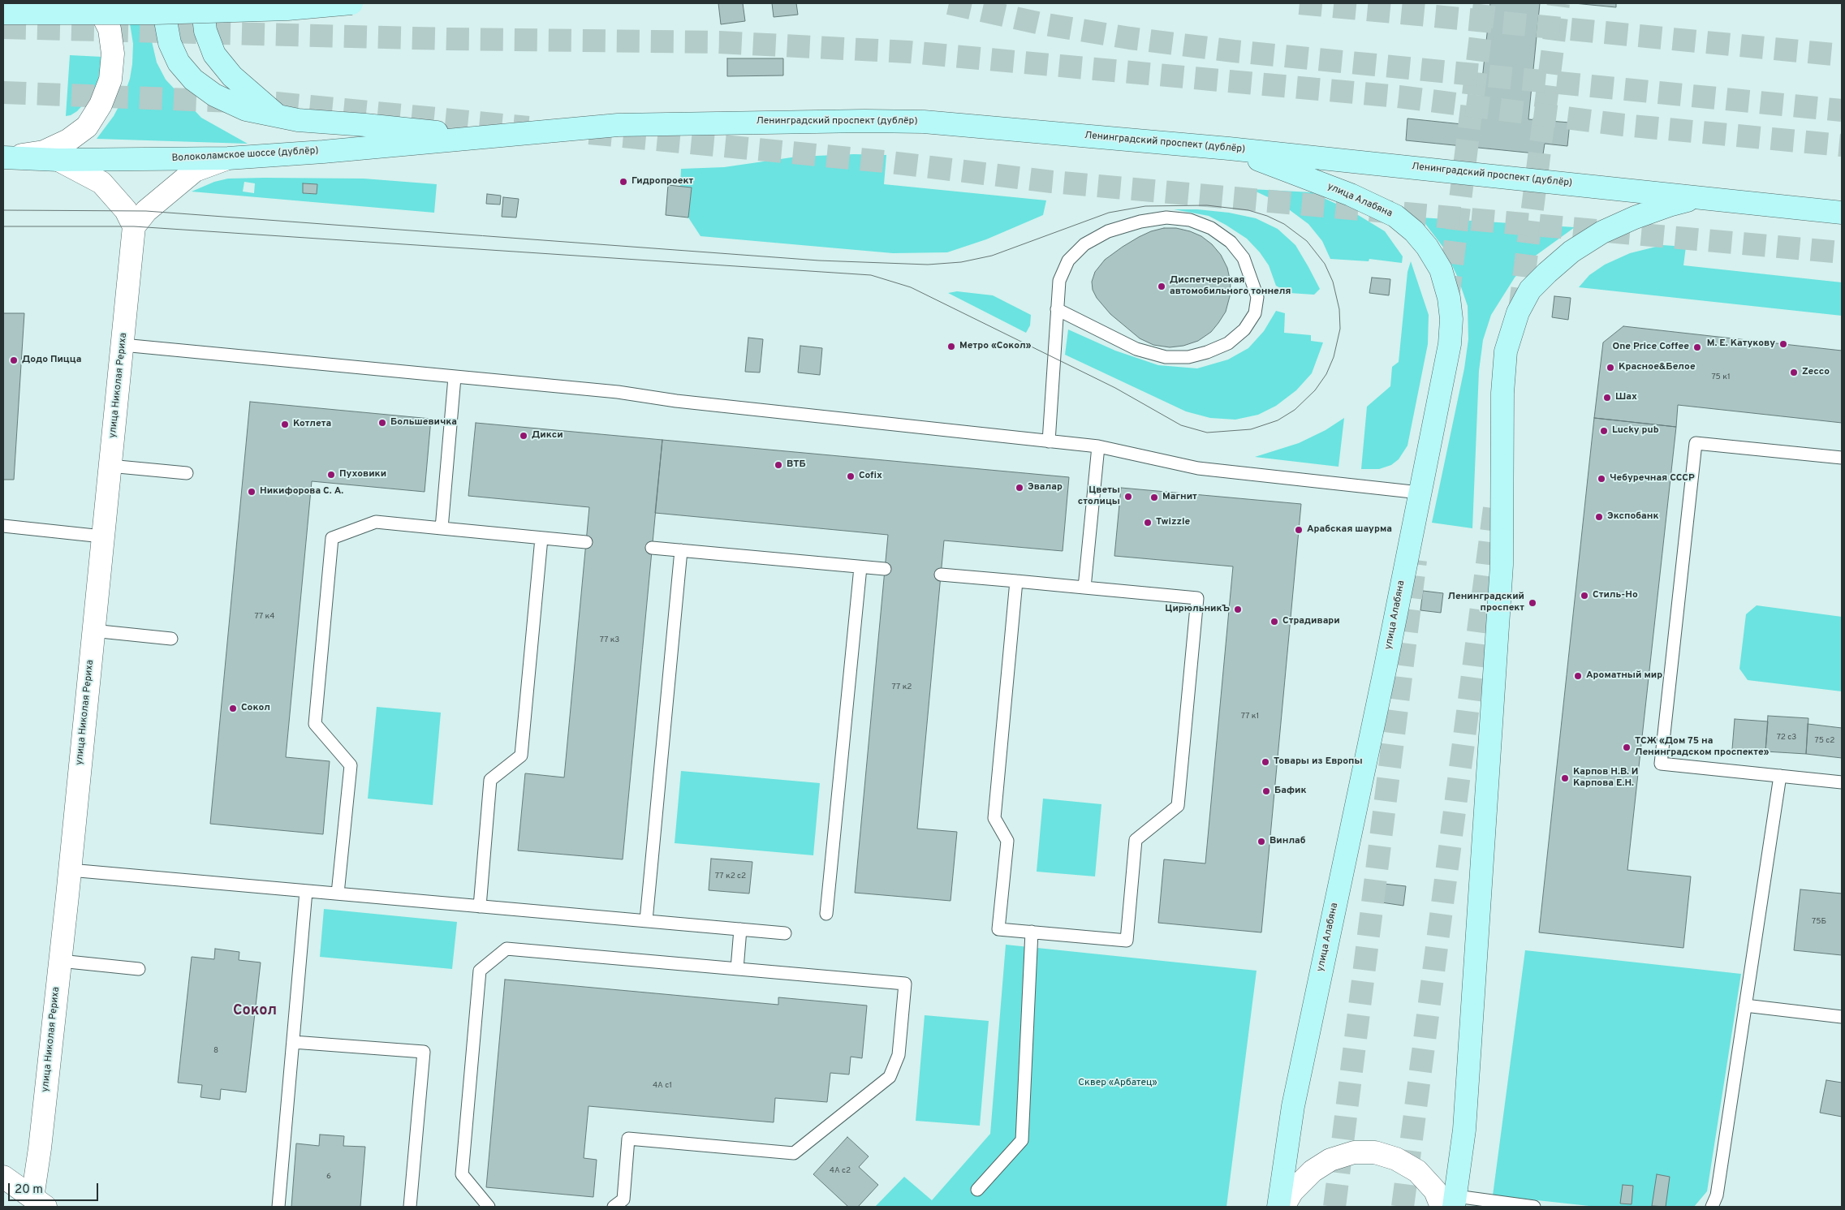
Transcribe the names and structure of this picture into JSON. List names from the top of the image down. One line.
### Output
{"streets":{"main road":["Ленинградский проспект (дублёр)","Волоколамское шоссе (дублёр)","улица Алабяна"],"street":["улица Николая Рериха"]},"crossings":[["Ленинградский проспект (дублёр)","Волоколамское шоссе (дублёр)"],["Ленинградский проспект (дублёр)","улица Алабяна"]],"districts":["Сокол"],"parks":["Сквер «Арбатец»"],"places":["Гидропроект","Диспетчерская автомобильного тоннеля","М. Е. Катукову","Метро «Сокол»","One Price Coffee","Додо Пицца","Красное&Белое","Zecco","Шах","Большевичка","Котлета","Lucky pub","Дикси","ВТБ","Пуховики","Cofix","Чебуречная СССР","Эвалар","Никифорова С. А.","Цветы столицы","Магнит","Экспобанк","Twizzle","Арабская шаурма","Стиль-Но","Ленинградский проспект","ЦирюльникЪ","Страдивари","Ароматный мир","Сокол","ТСЖ «Дом 75 на Ленинградском проспекте»","Товары из Европы","Карпов Н.В. И Карпова Е.Н.","Бафик","Винлаб"],"house_numbers":["75 к1","77 к4","77 к3","77 к2","77 к1","72 с3","75 с2","77 к2 c2","75Б","8","4А с1","4А с2","6"],"scale_bar":"20 m"}
